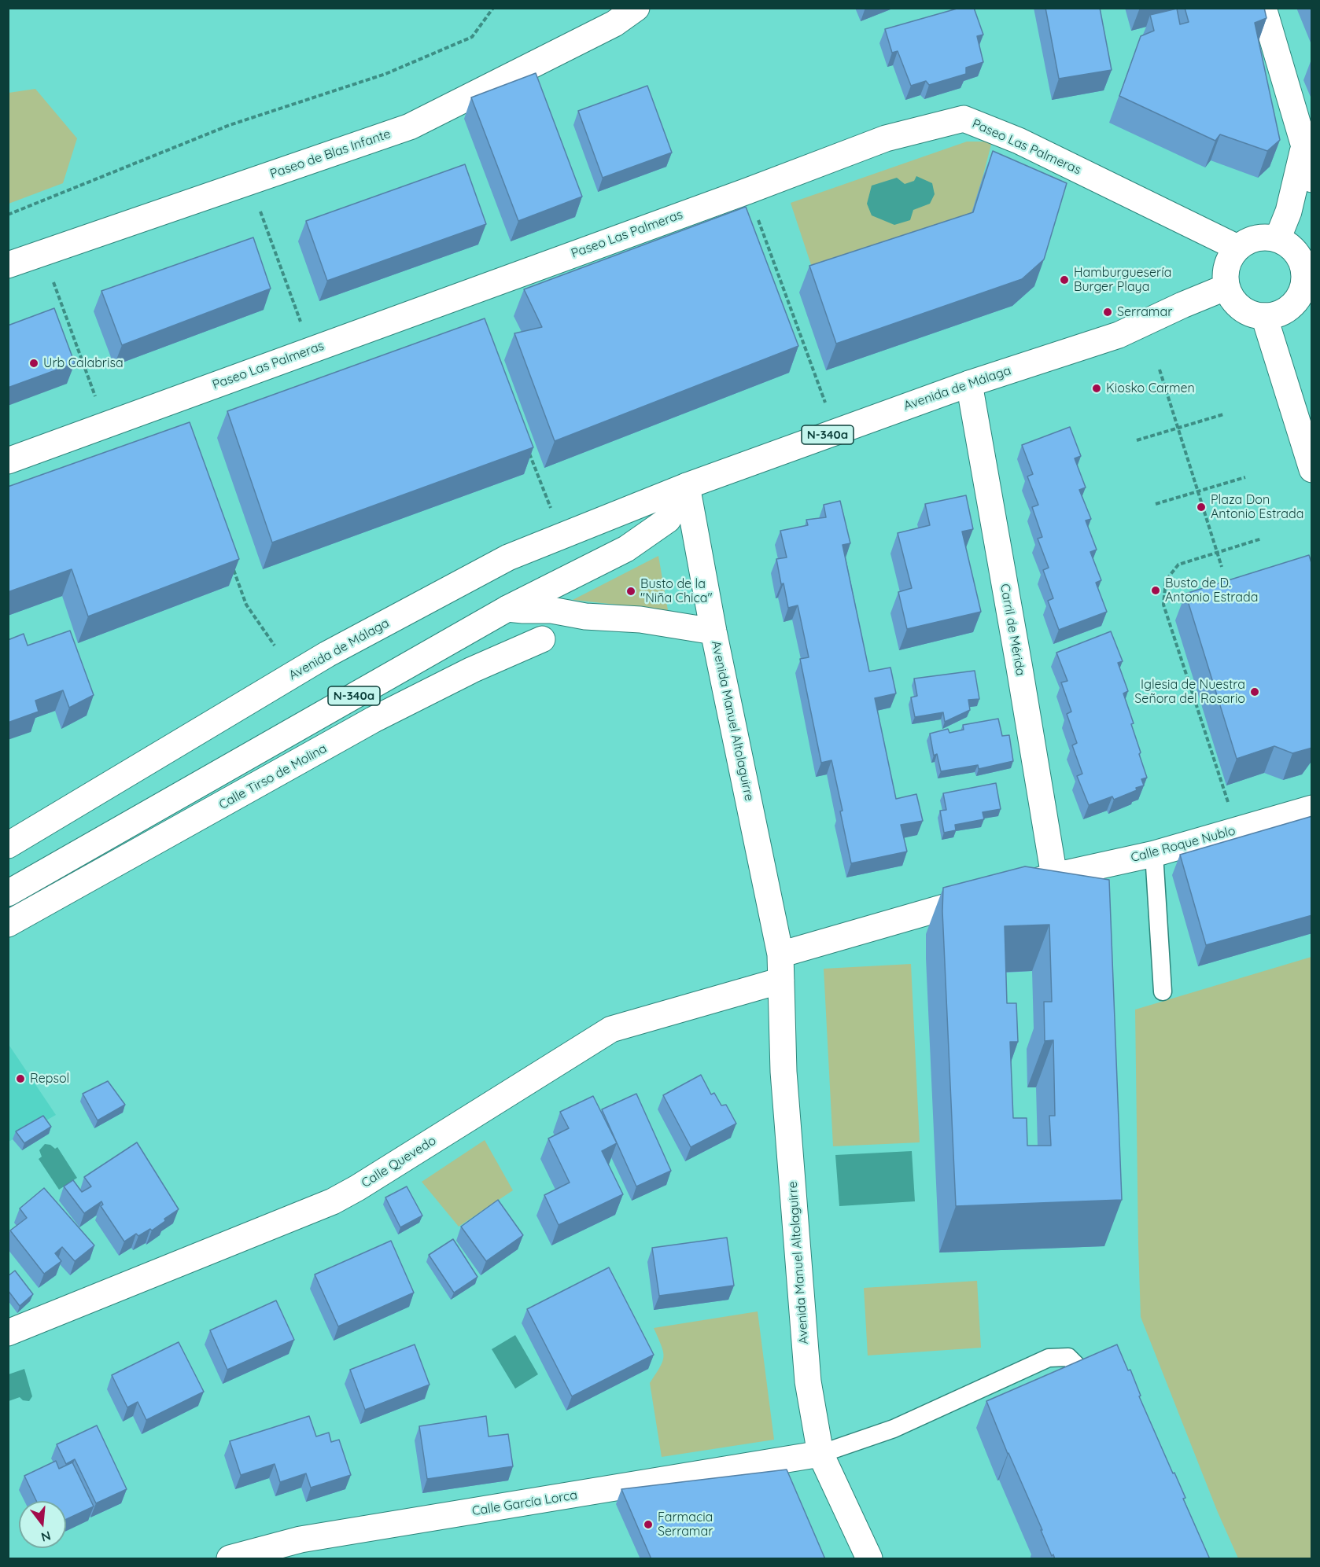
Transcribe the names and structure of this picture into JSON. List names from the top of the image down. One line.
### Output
{"streets":{"street":["Paseo Las Palmeras","Paseo de Blas Infante","Avenida de Málaga","N-340a","Carril de Mérida","Avenida Manuel Altolaguirre","Calle Tirso de Molina","Calle Roque Nublo","Calle Quevedo","Calle García Lorca"]},"crossings":[["Paseo Las Palmeras","Avenida de Málaga"],["Avenida de Málaga","N-340a"],["Avenida de Málaga","Carril de Mérida"],["Avenida de Málaga","Avenida Manuel Altolaguirre"],["N-340a","Avenida Manuel Altolaguirre"],["Carril de Mérida","Calle Roque Nublo"],["Avenida Manuel Altolaguirre","Calle Quevedo"],["Avenida Manuel Altolaguirre","Calle García Lorca"]],"places":["Hamburguesería Burger Playa","Serramar","Urb Calabrisa","Kiosko Carmen","Plaza Don Antonio Estrada","Busto de D. Antonio Estrada","Busto de la \"Niña Chica\"","Iglesia de Nuestra Señora del Rosario","Repsol","Farmacia Serramar"],"north":"bottom"}
